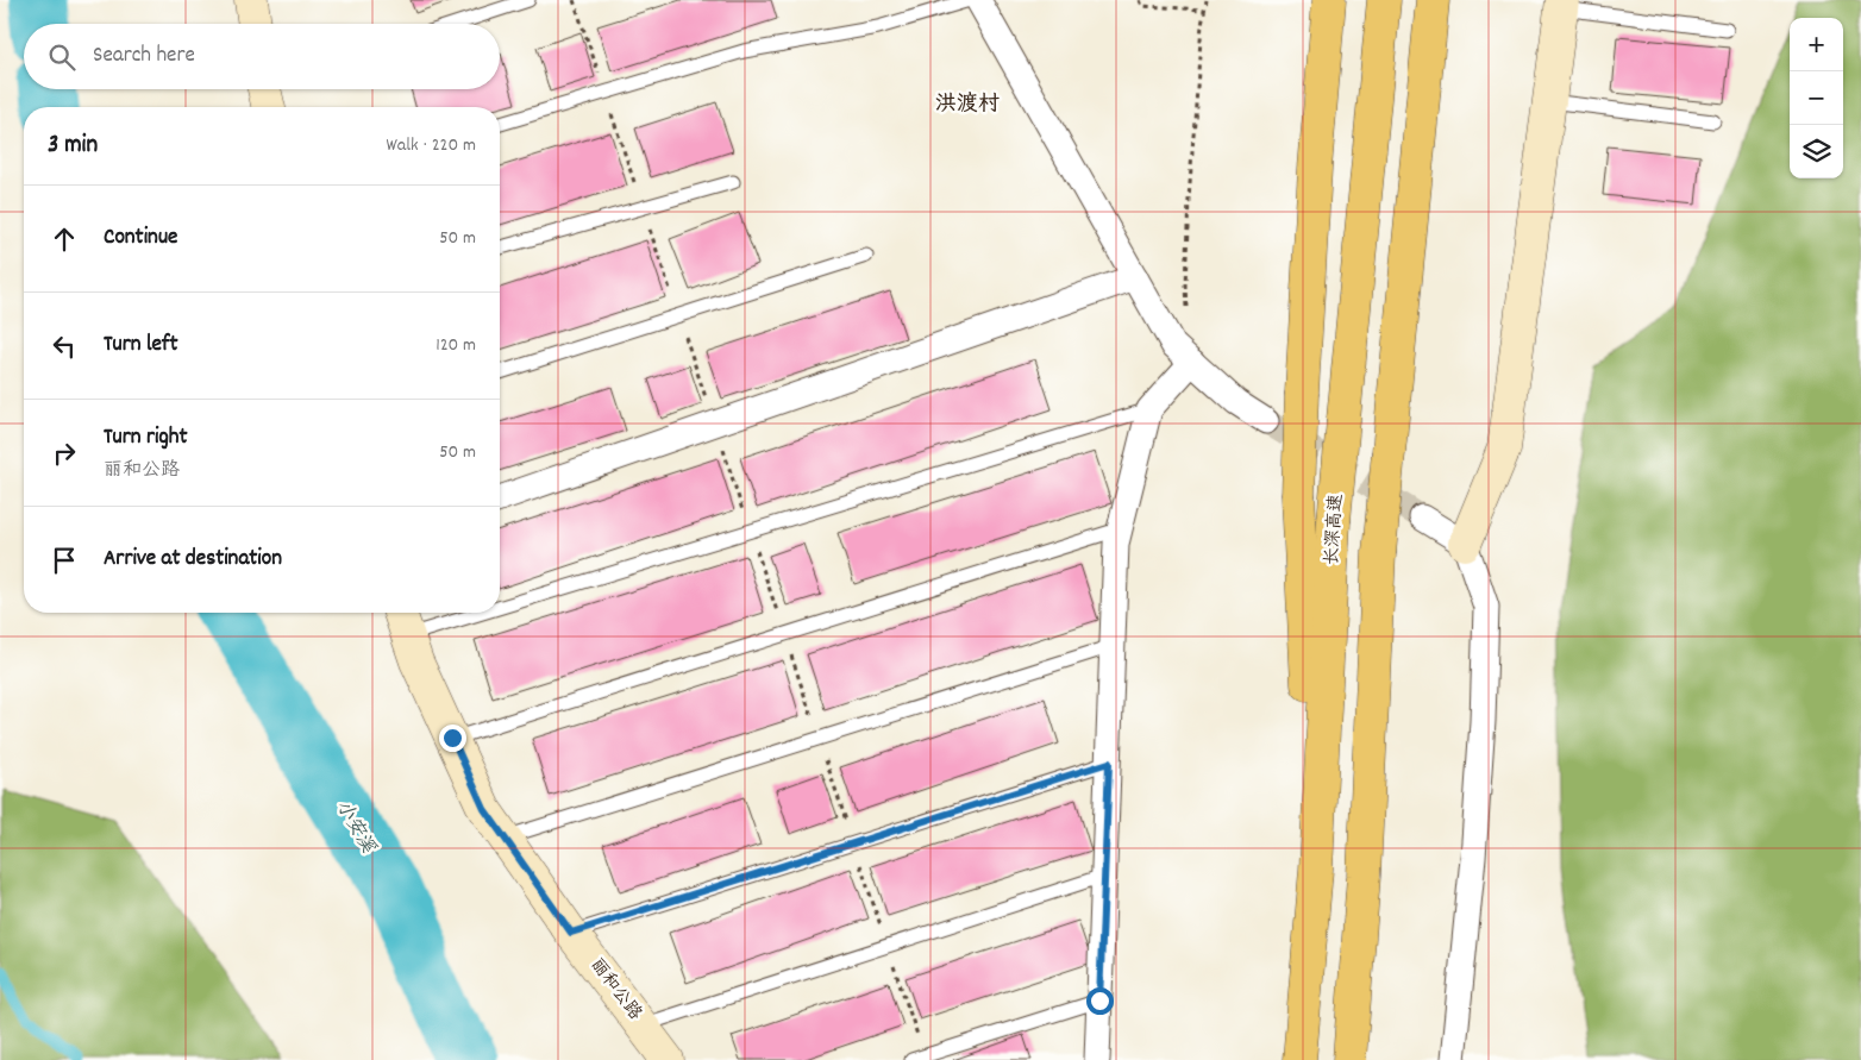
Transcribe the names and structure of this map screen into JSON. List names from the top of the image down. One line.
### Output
{"streets":{"highway":["长深高速"],"main road":["丽和公路"]},"districts":["洪渡村"],"water":["小安溪"],"page":{"map_buttons":["+","−"],"search":"Search here","heading":["3 min","Walk · 220 m"],"list":[["Continue","50 m"],["Turn left","120 m"],["Turn right","丽和公路","50 m"],"Arrive at destination"]}}
